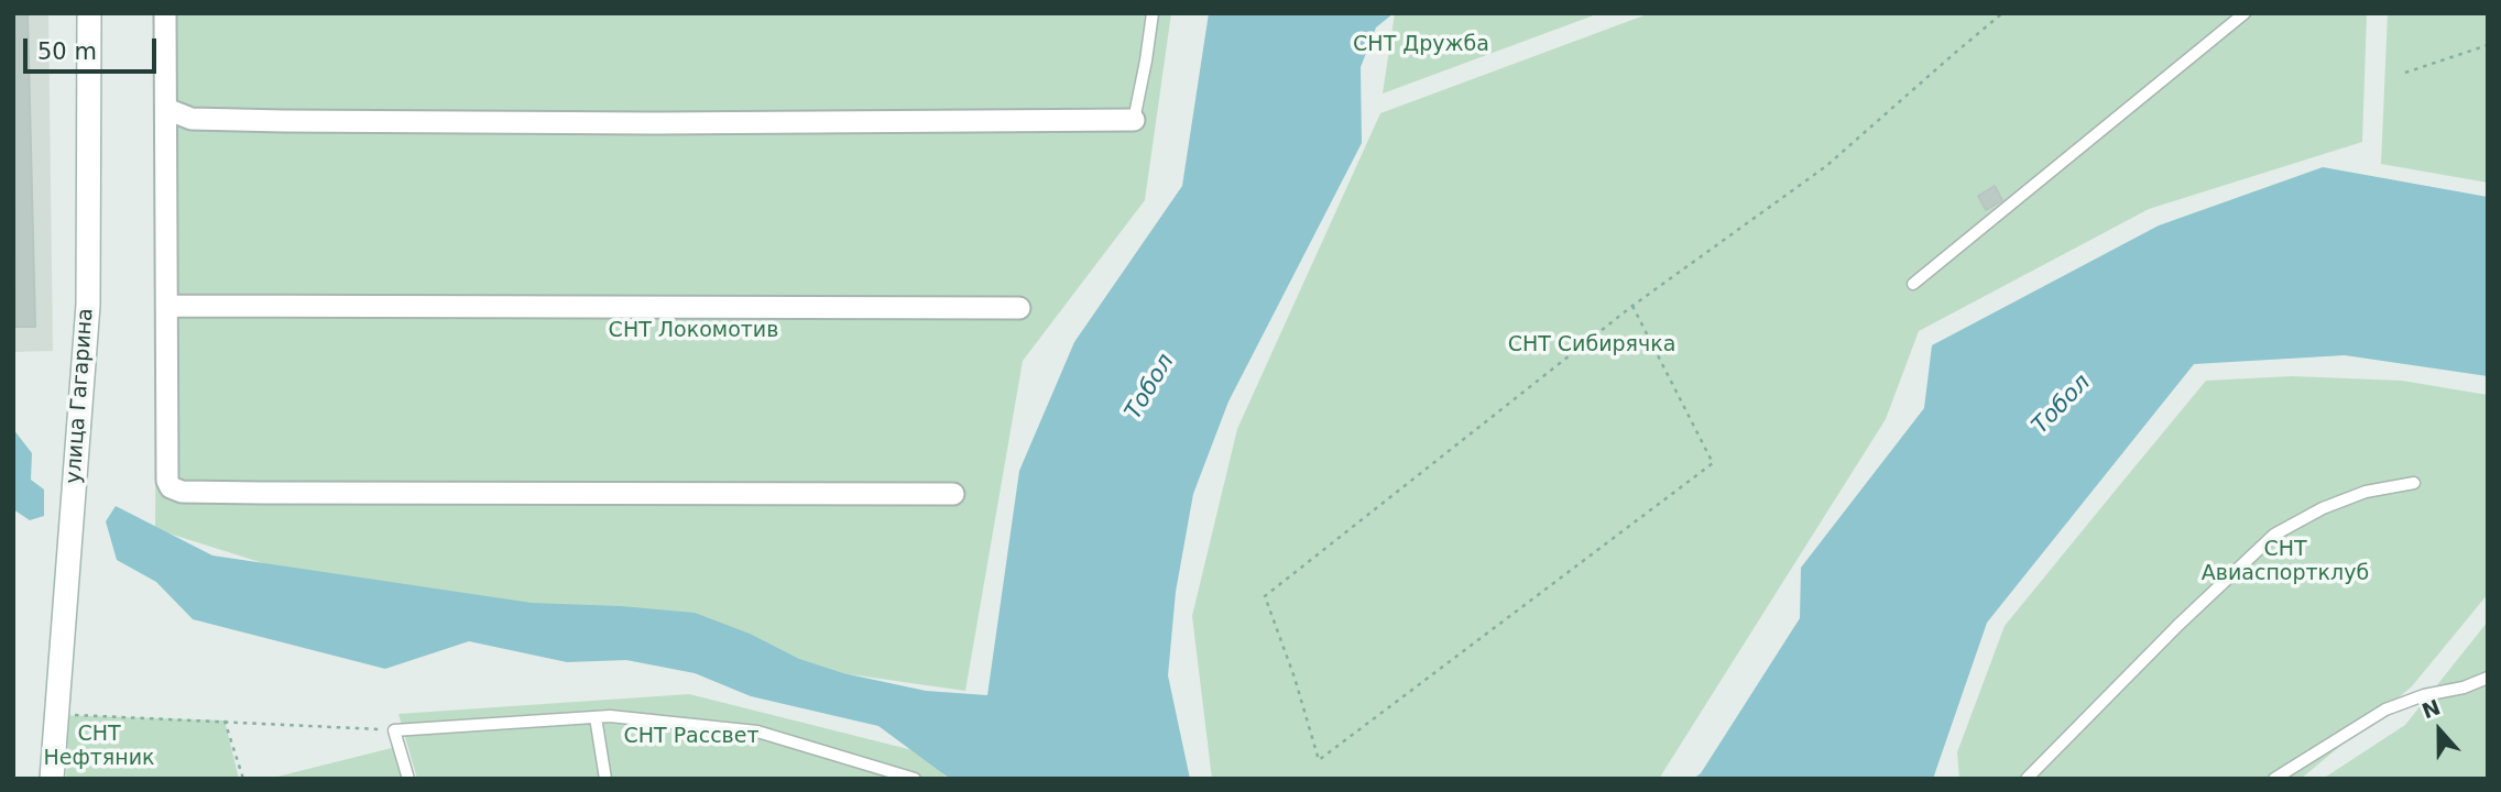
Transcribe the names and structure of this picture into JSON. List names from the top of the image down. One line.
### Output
{"streets":{"main road":["улица Гагарина"]},"water":["Тобол"],"parks":["СНТ Дружба","СНТ Локомотив","СНТ Сибирячка","СНТ Авиаспортклуб","СНТ Нефтяник","СНТ Рассвет"],"scale_bar":"50 m","north":"top"}
